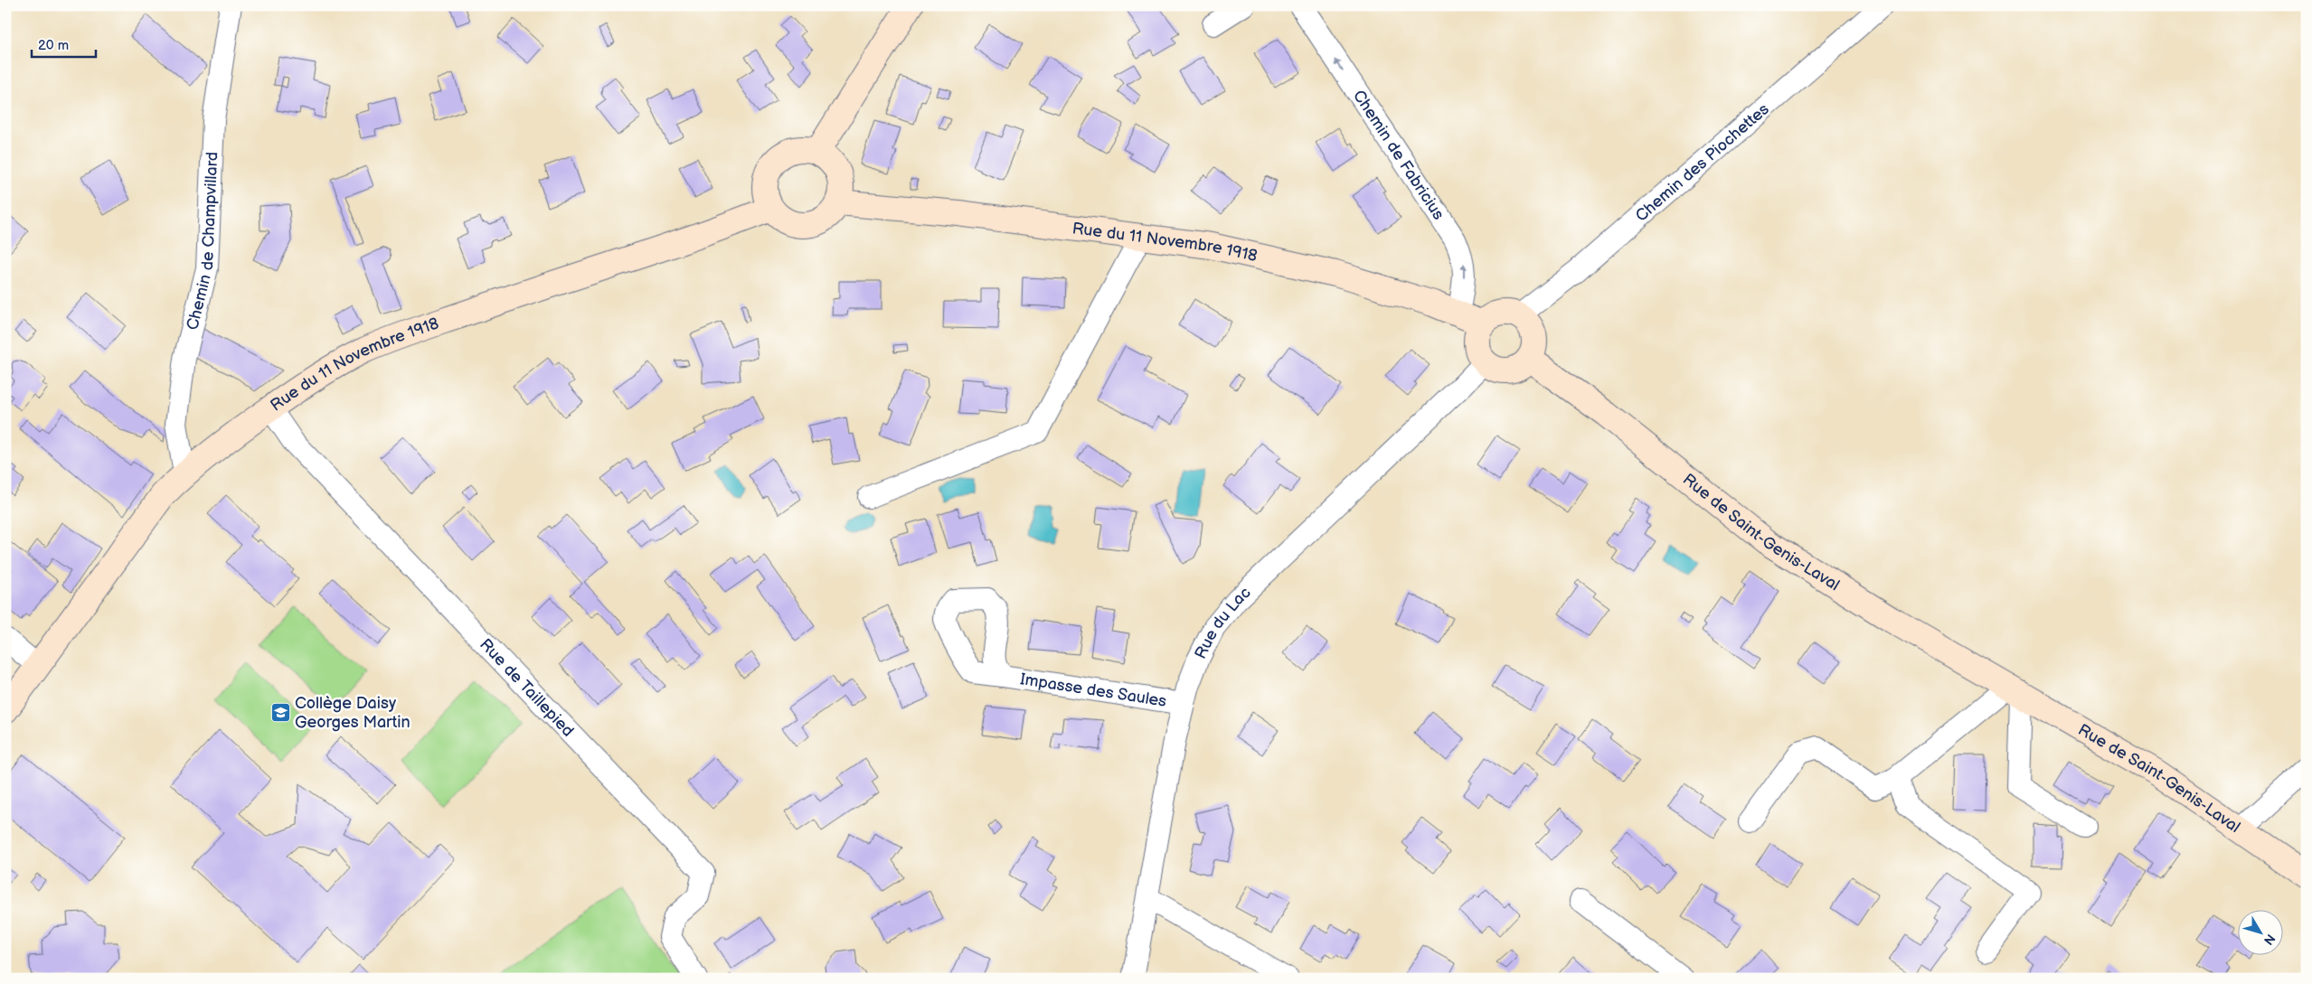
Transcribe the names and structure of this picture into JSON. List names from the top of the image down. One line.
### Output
{"streets":{"street":["Chemin de Fabricius","Chemin des Piochettes","Chemin de Champvillard","Rue du 11 Novembre 1918","Rue de Saint-Genis-Laval","Rue du Lac","Rue de Taillepied","Impasse des Saules"]},"crossings":[["Chemin de Fabricius","Rue du 11 Novembre 1918"],["Chemin des Piochettes","Rue du 11 Novembre 1918"],["Chemin des Piochettes","Rue de Saint-Genis-Laval"],["Chemin des Piochettes","Rue du Lac"],["Chemin de Champvillard","Rue du 11 Novembre 1918"],["Rue du 11 Novembre 1918","Rue de Saint-Genis-Laval"],["Rue du 11 Novembre 1918","Rue du Lac"],["Rue du 11 Novembre 1918","Rue de Taillepied"],["Rue de Saint-Genis-Laval","Rue du Lac"],["Rue du Lac","Impasse des Saules"]],"one_way":["Chemin de Fabricius"],"places":{"school or university":["Collège Daisy Georges Martin"]},"scale_bar":"20 m","north":"bottom right"}
